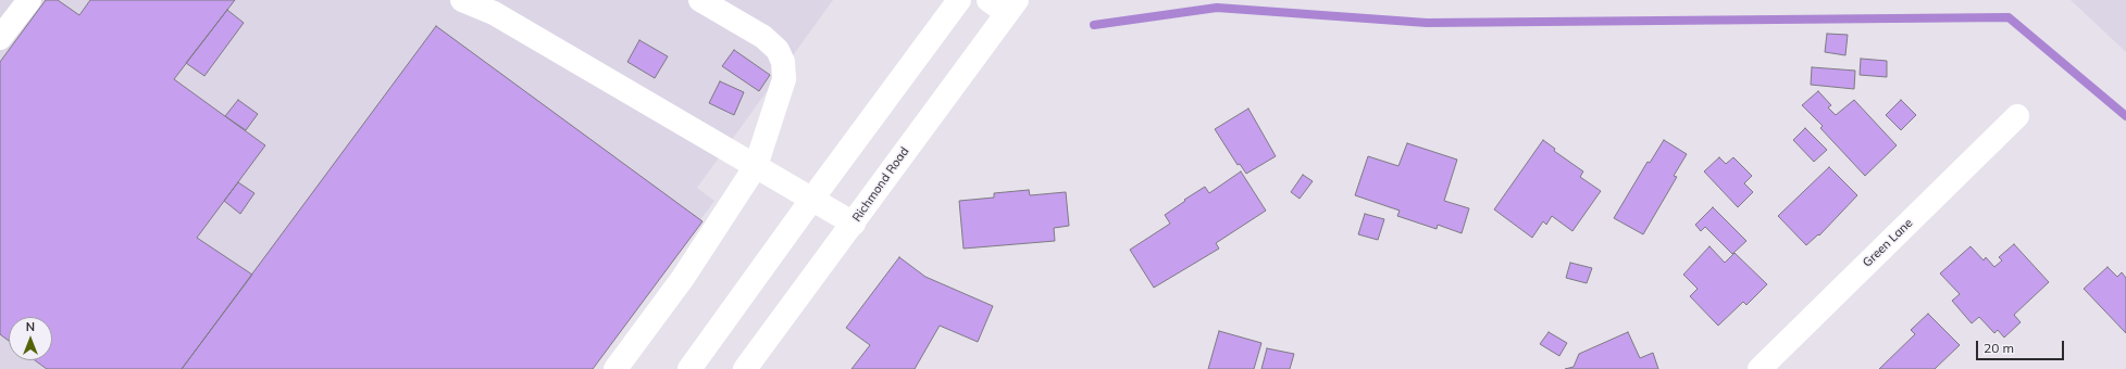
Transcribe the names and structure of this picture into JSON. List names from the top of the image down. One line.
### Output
{"streets":{"main road":["Richmond Road","Green Lane"]},"scale_bar":"20 m","north":"top"}
